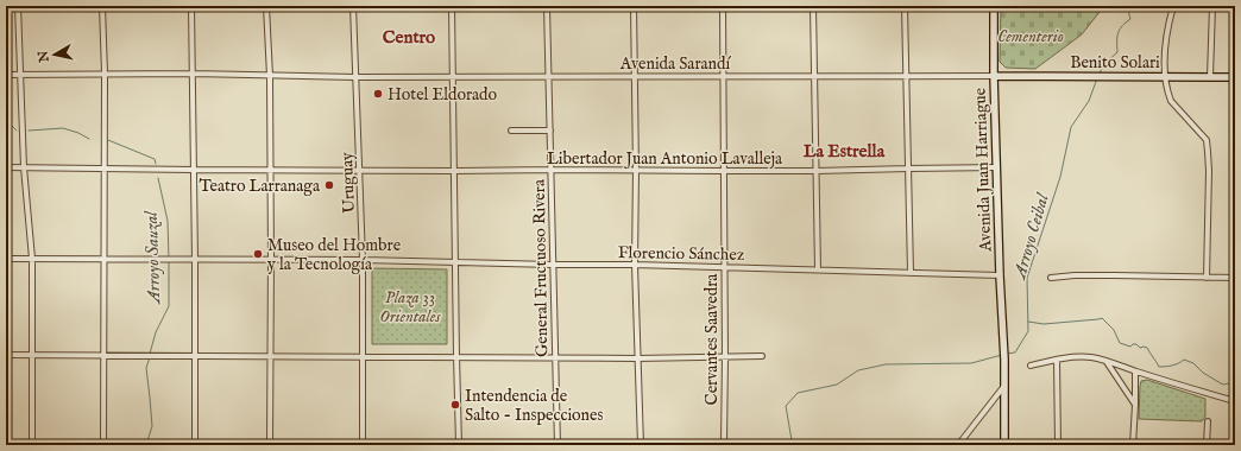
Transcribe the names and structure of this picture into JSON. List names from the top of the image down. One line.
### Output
{"streets":{"street":["Benito Solari","Avenida Sarandí","Libertador Juan Antonio Lavalleja","Avenida Juan Harriague","Uruguay","Florencio Sánchez","General Fructuoso Rivera","Cervantes Saavedra"]},"crossings":[["Benito Solari","Avenida Sarandí"],["Benito Solari","Avenida Juan Harriague"],["Avenida Sarandí","Avenida Juan Harriague"],["Avenida Sarandí","Uruguay"],["Avenida Sarandí","General Fructuoso Rivera"],["Avenida Sarandí","Cervantes Saavedra"],["Libertador Juan Antonio Lavalleja","Avenida Juan Harriague"],["Libertador Juan Antonio Lavalleja","Uruguay"],["Libertador Juan Antonio Lavalleja","General Fructuoso Rivera"],["Libertador Juan Antonio Lavalleja","Cervantes Saavedra"],["Avenida Juan Harriague","Florencio Sánchez"],["Uruguay","Florencio Sánchez"],["Florencio Sánchez","General Fructuoso Rivera"],["Florencio Sánchez","Cervantes Saavedra"]],"districts":["Centro","La Estrella"],"water":["Arroyo Ceibal","Arroyo Sauzal"],"parks":["Cementerio","Plaza 33 Orientales"],"places":["Hotel Eldorado","Teatro Larranaga","Museo del Hombre y la Tecnología","Intendencia de Salto - Inspecciones"],"north":"left"}
